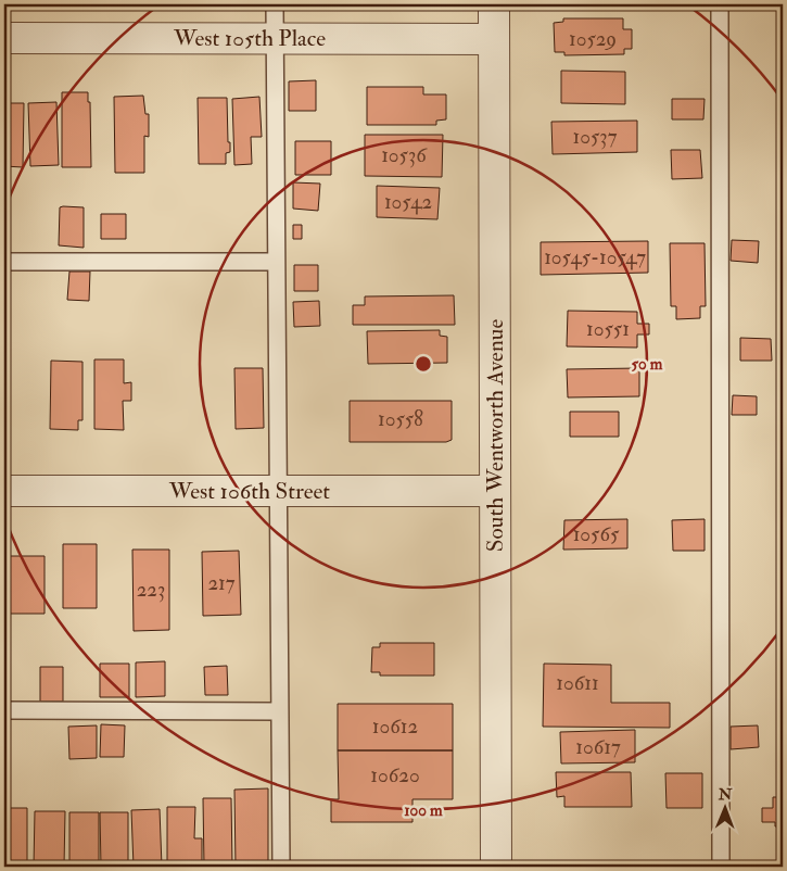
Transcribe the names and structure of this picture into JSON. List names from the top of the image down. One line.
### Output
{"streets":{"street":["West 105th Place","South Wentworth Avenue","West 106th Street"]},"crossings":[["West 105th Place","South Wentworth Avenue"],["South Wentworth Avenue","West 106th Street"]],"house_numbers":["10529","10537","10536","10542","10545-10547","10551","10558","10565","217","223","10611","10612","10617","10620"],"north":"top","rings":["50 m","100 m"]}
